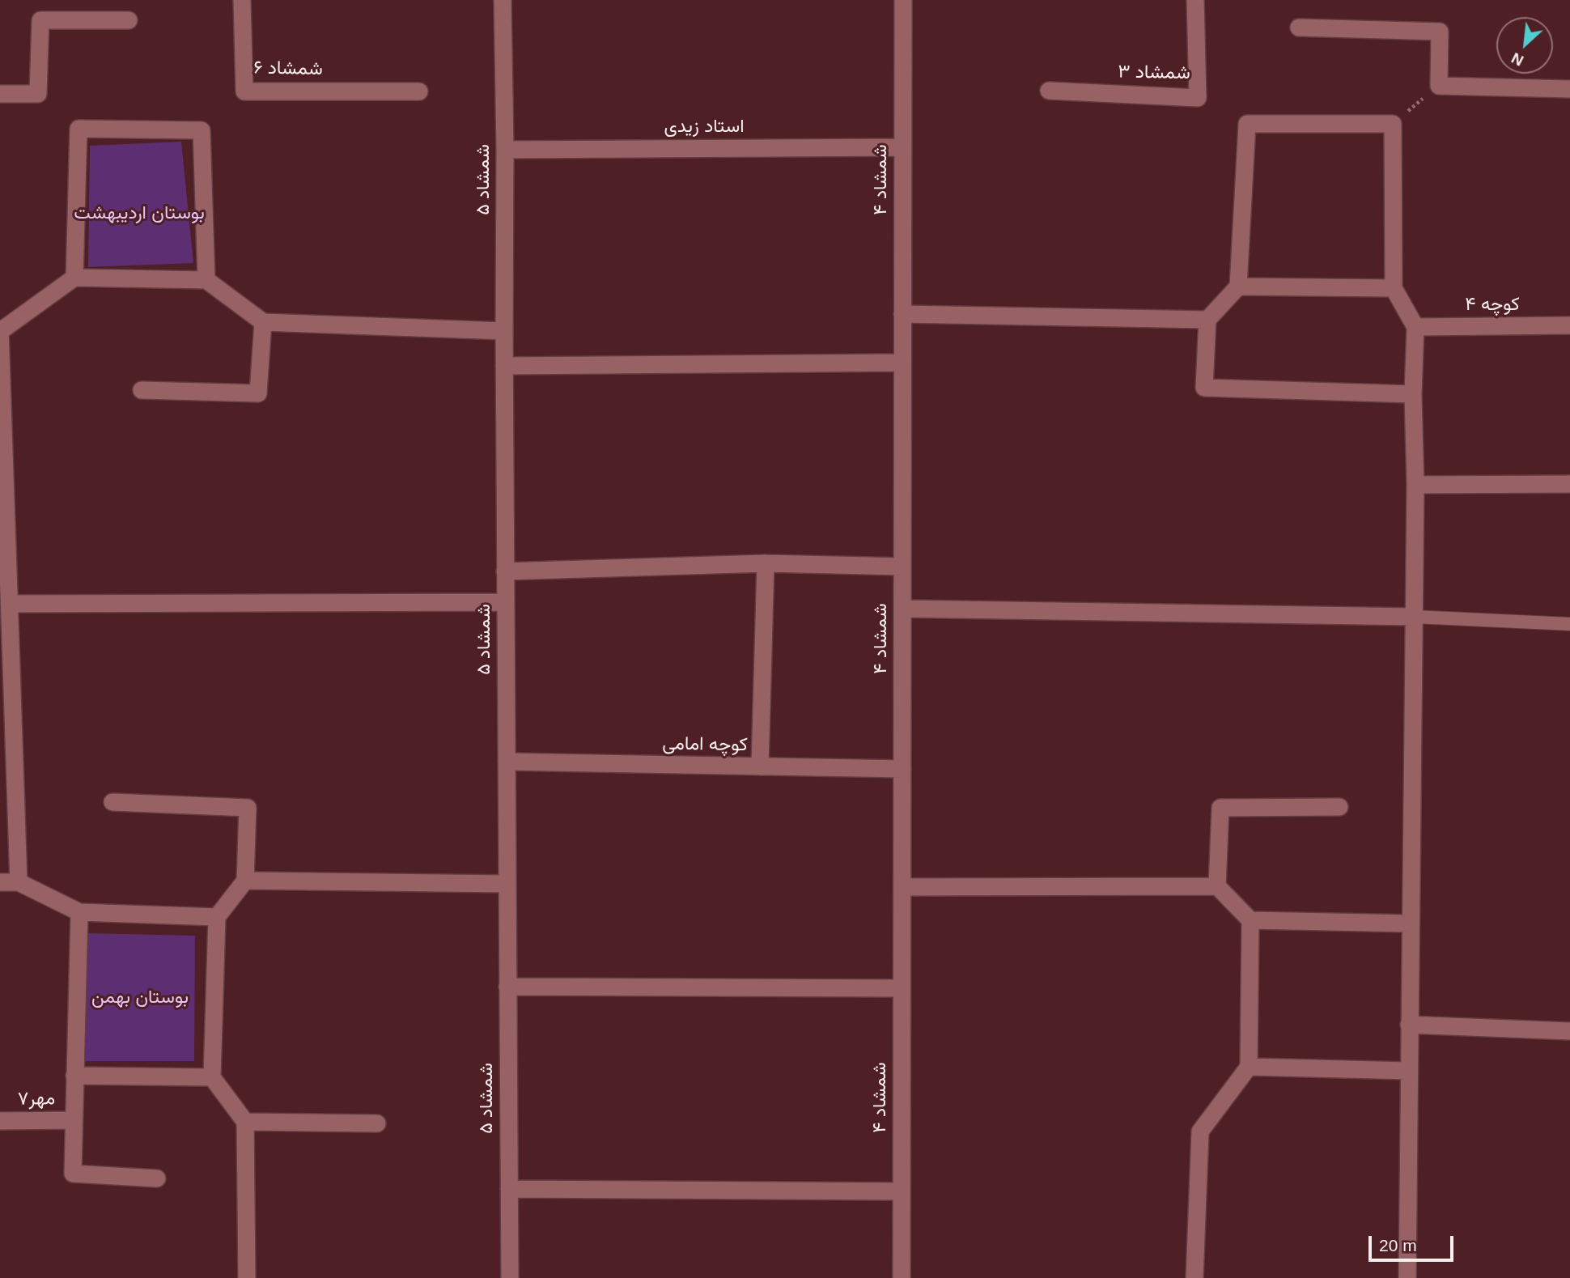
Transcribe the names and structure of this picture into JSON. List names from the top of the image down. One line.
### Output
{"streets":{"street":["شمشاد ۶","شمشاد ۳","استاد زیدی","شمشاد ۵","شمشاد ۴","کوچه ۴","کوچه امامی","مهر۷"]},"crossings":[["استاد زیدی","شمشاد ۵"],["استاد زیدی","شمشاد ۴"],["شمشاد ۵","کوچه امامی"],["شمشاد ۴","کوچه امامی"]],"parks":["بوستان اردیبهشت","بوستان بهمن"],"scale_bar":"20 m","north":"bottom left"}
